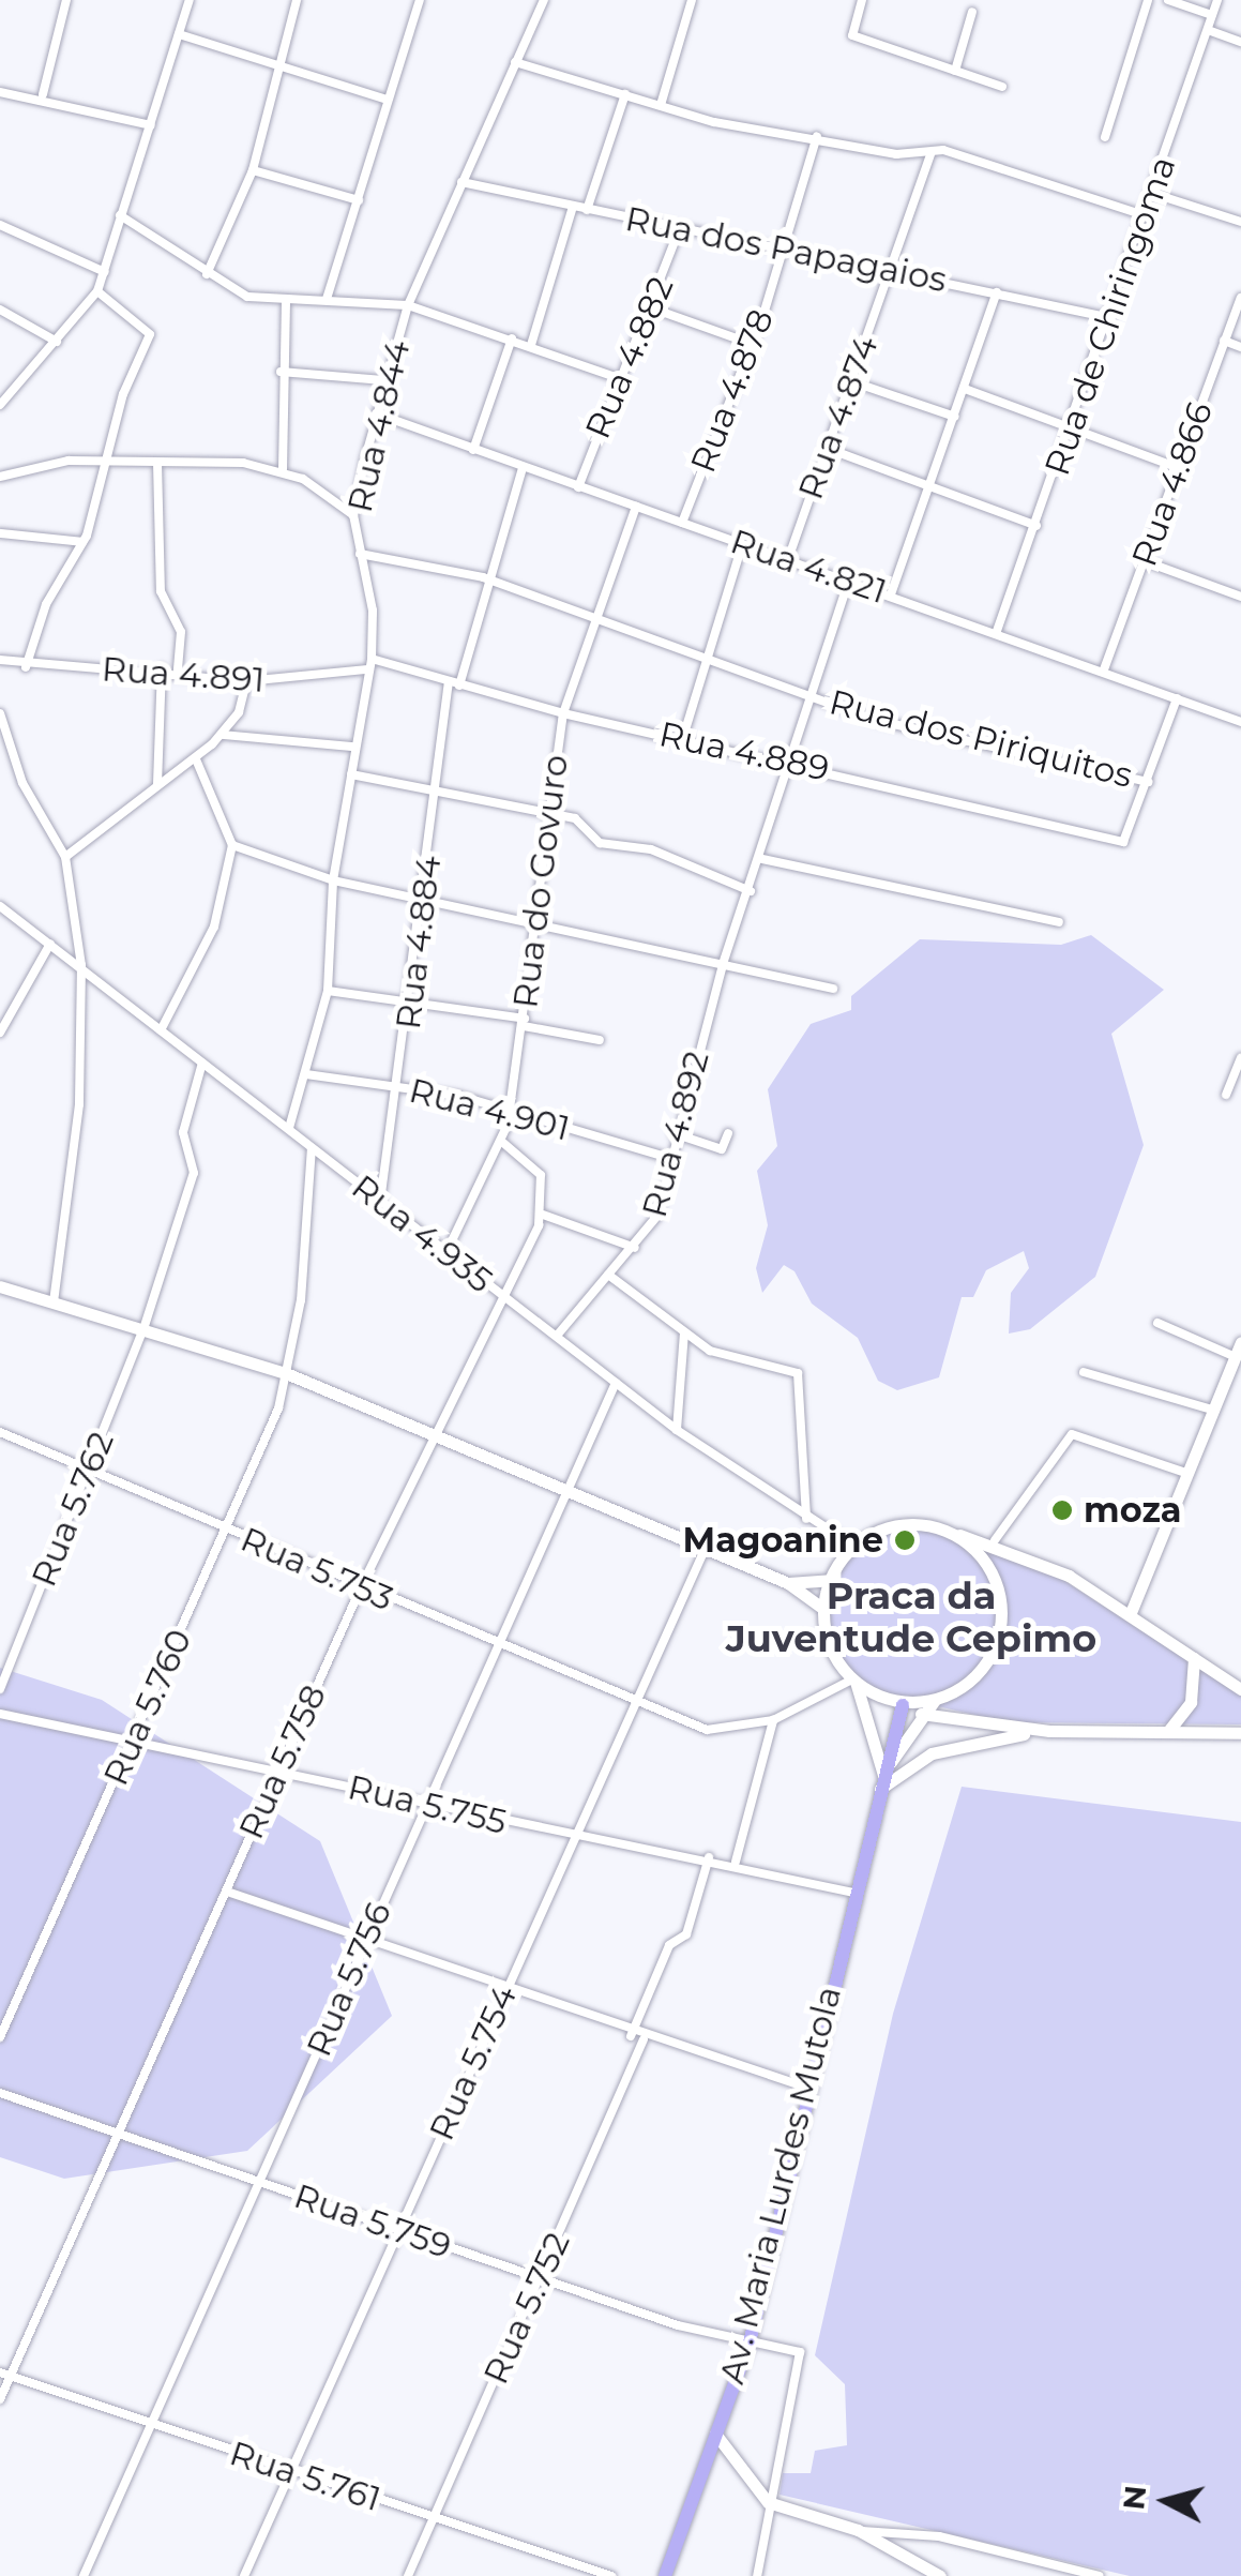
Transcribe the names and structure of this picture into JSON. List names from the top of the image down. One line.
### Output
{"streets":{"main road":["Av. Maria Lurdes Mutola"],"street":["Rua dos Papagaios","Rua de Chiringoma","Rua 4.882","Rua 4.878","Rua 4.874","Rua 4.844","Rua 4.866","Rua 4.821","Rua 4.891","Rua dos Piriquitos","Rua 4.889","Rua do Govuro","Rua 4.884","Rua 4.901","Rua 4.892","Rua 4.935","Rua 5.762","Rua 5.753","Rua 5.760","Rua 5.758","Rua 5.755","Rua 5.756","Rua 5.754","Rua 5.759","Rua 5.752","Rua 5.761"]},"crossings":[["Rua dos Papagaios","Rua de Chiringoma"],["Rua dos Papagaios","Rua 4.882"],["Rua dos Papagaios","Rua 4.878"],["Rua dos Papagaios","Rua 4.874"],["Rua dos Papagaios","Rua 4.844"],["Rua de Chiringoma","Rua 4.821"],["Rua 4.882","Rua 4.821"],["Rua 4.878","Rua 4.821"],["Rua 4.874","Rua 4.821"],["Rua 4.844","Rua 4.821"],["Rua 4.844","Rua 4.891"],["Rua 4.844","Rua dos Piriquitos"],["Rua 4.844","Rua 4.889"],["Rua 4.844","Rua 4.901"],["Rua 4.844","Rua 4.935"],["Rua 4.866","Rua 4.821"],["Rua 4.821","Rua do Govuro"],["Rua 4.821","Rua 4.884"],["Rua 4.821","Rua 4.892"],["Rua dos Piriquitos","Rua 4.889"],["Rua dos Piriquitos","Rua do Govuro"],["Rua dos Piriquitos","Rua 4.884"],["Rua dos Piriquitos","Rua 4.892"],["Rua 4.889","Rua do Govuro"],["Rua 4.889","Rua 4.884"],["Rua 4.889","Rua 4.892"],["Rua do Govuro","Rua 4.901"],["Rua do Govuro","Rua 4.935"],["Rua 4.884","Rua 4.901"],["Rua 4.884","Rua 4.935"],["Rua 4.901","Rua 4.892"],["Rua 4.892","Rua 4.935"],["Rua 4.935","Rua 5.762"],["Rua 4.935","Rua 5.753"],["Rua 4.935","Rua 5.760"],["Rua 4.935","Rua 5.758"],["Rua 4.935","Rua 5.756"],["Rua 5.762","Rua 5.753"],["Rua 5.753","Rua 5.760"],["Rua 5.753","Rua 5.758"],["Rua 5.753","Rua 5.756"],["Rua 5.753","Rua 5.754"],["Rua 5.760","Rua 5.755"],["Rua 5.758","Rua 5.755"],["Rua 5.758","Rua 5.759"],["Rua 5.758","Rua 5.761"],["Rua 5.755","Rua 5.756"],["Rua 5.755","Rua 5.754"],["Rua 5.755","Av. Maria Lurdes Mutola"],["Rua 5.756","Rua 5.759"],["Rua 5.756","Rua 5.761"],["Rua 5.754","Rua 5.759"],["Rua 5.754","Rua 5.761"],["Av. Maria Lurdes Mutola","Rua 5.759"],["Rua 5.759","Rua 5.752"],["Rua 5.752","Rua 5.761"]],"districts":["Praca da Juventude Cepimo"],"places":["moza","Magoanine"],"north":"left"}
